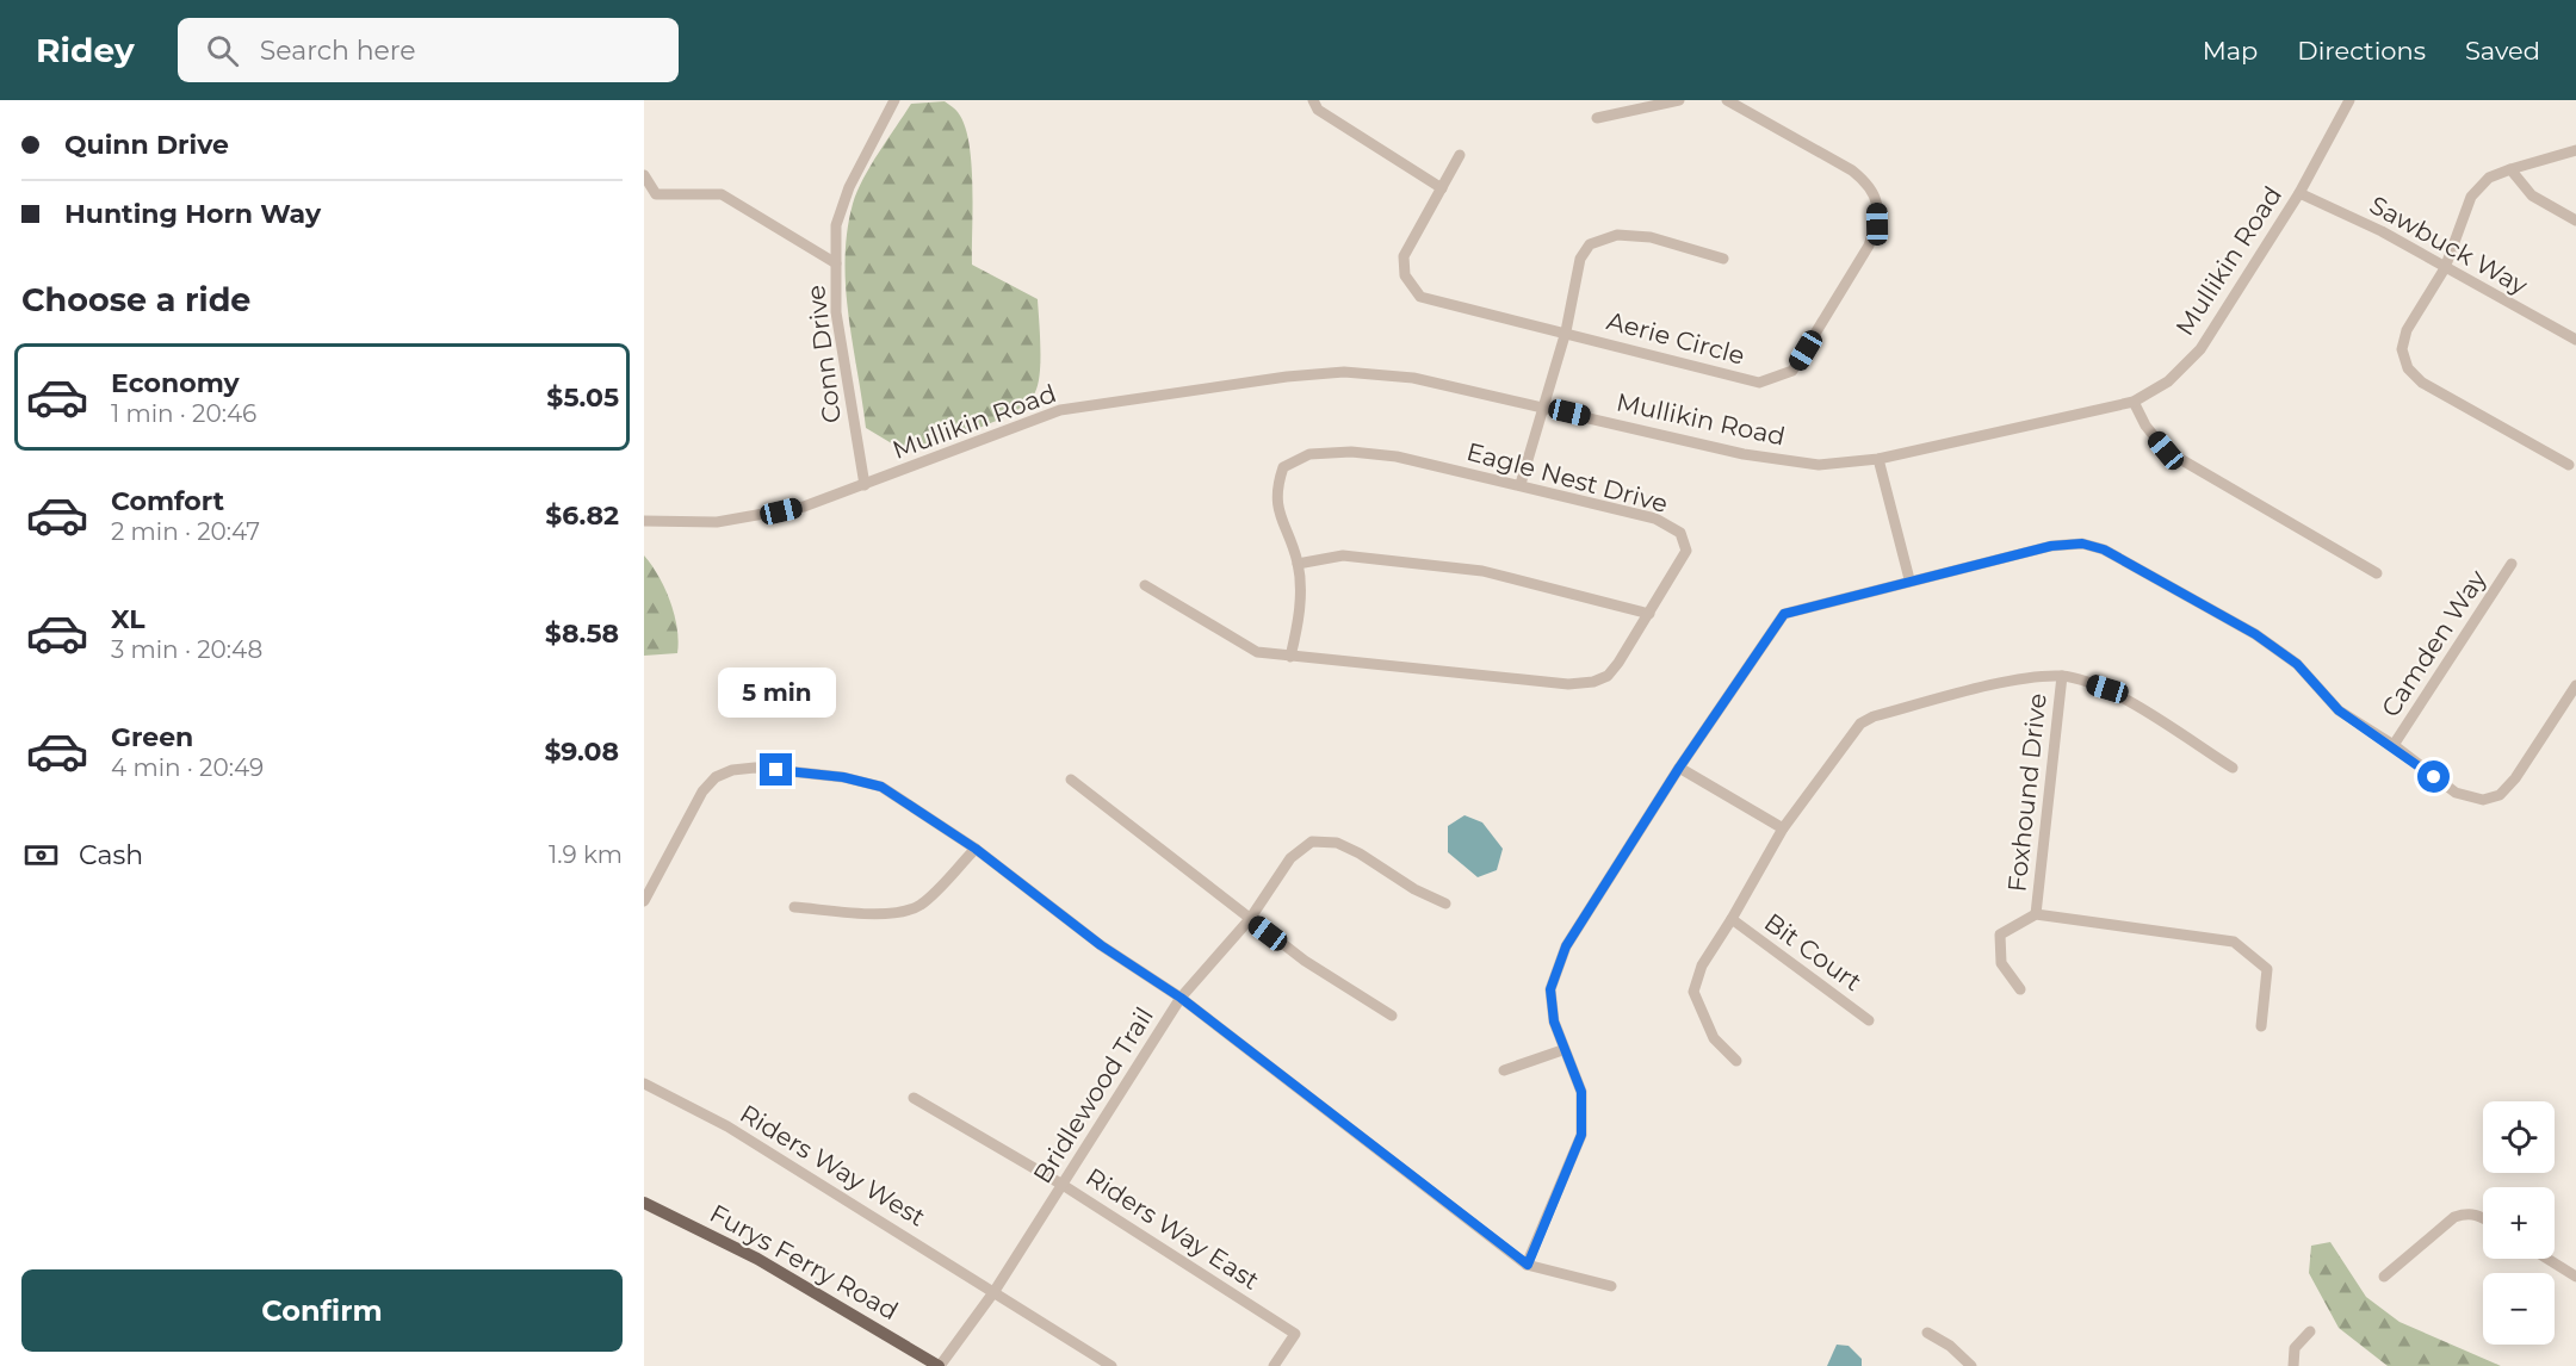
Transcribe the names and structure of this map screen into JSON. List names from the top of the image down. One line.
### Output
{"streets":{"main road":["Furys Ferry Road"],"street":["Sawbuck Way","Mullikin Road","Aerie Circle","Conn Drive","Eagle Nest Drive","Camden Way","Foxhound Drive","Bit Court","Bridlewood Trail","Riders Way West","Riders Way East"]},"crossings":[["Sawbuck Way","Mullikin Road"],["Mullikin Road","Conn Drive"],["Bridlewood Trail","Riders Way West"],["Bridlewood Trail","Riders Way East"],["Bridlewood Trail","Furys Ferry Road"]],"page":{"header":"Ridey","search":"Search here","nav":["Map","Directions","Saved"],"banner":["Quinn Drive","Hunting Horn Way"],"heading":"Choose a ride","list":[{"name":"Economy","note":"1 min · 20:46","value":"$5.05"},{"name":"Comfort","note":"2 min · 20:47","value":"$6.82"},{"name":"XL","note":"3 min · 20:48","value":"$8.58"},{"name":"Green","note":"4 min · 20:49","value":"$9.08"}],"bubble":"5 min","pay":["Cash","1.9 km"],"map_buttons":["+","−"],"buttons":"Confirm"}}
